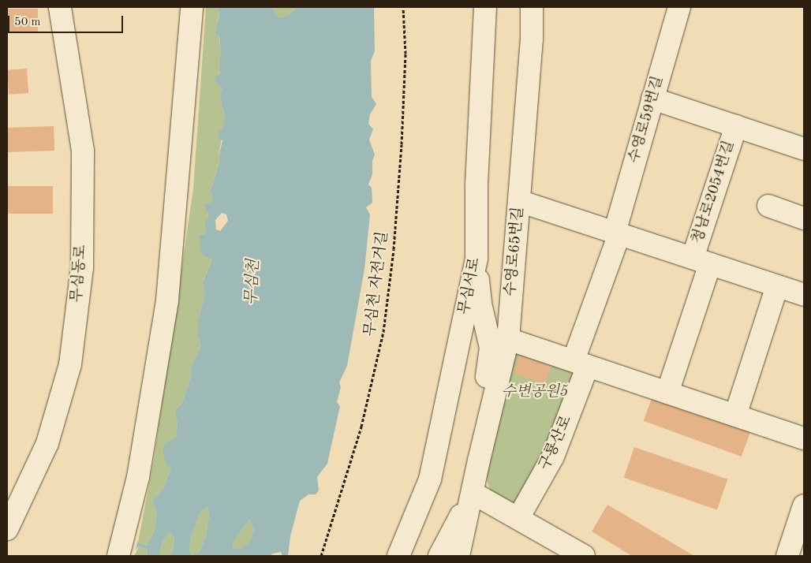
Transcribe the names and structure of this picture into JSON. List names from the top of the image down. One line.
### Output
{"streets":{"street":["수영로59번길","청남로2054번길","수영로65번길","무심동로","무심서로","구룡산로"],"path":["무심천 자전거길"]},"crossings":[["수영로59번길","청남로2054번길"],["수영로59번길","구룡산로"]],"water":["무심천"],"parks":["수변공원5"],"scale_bar":"50 m"}
